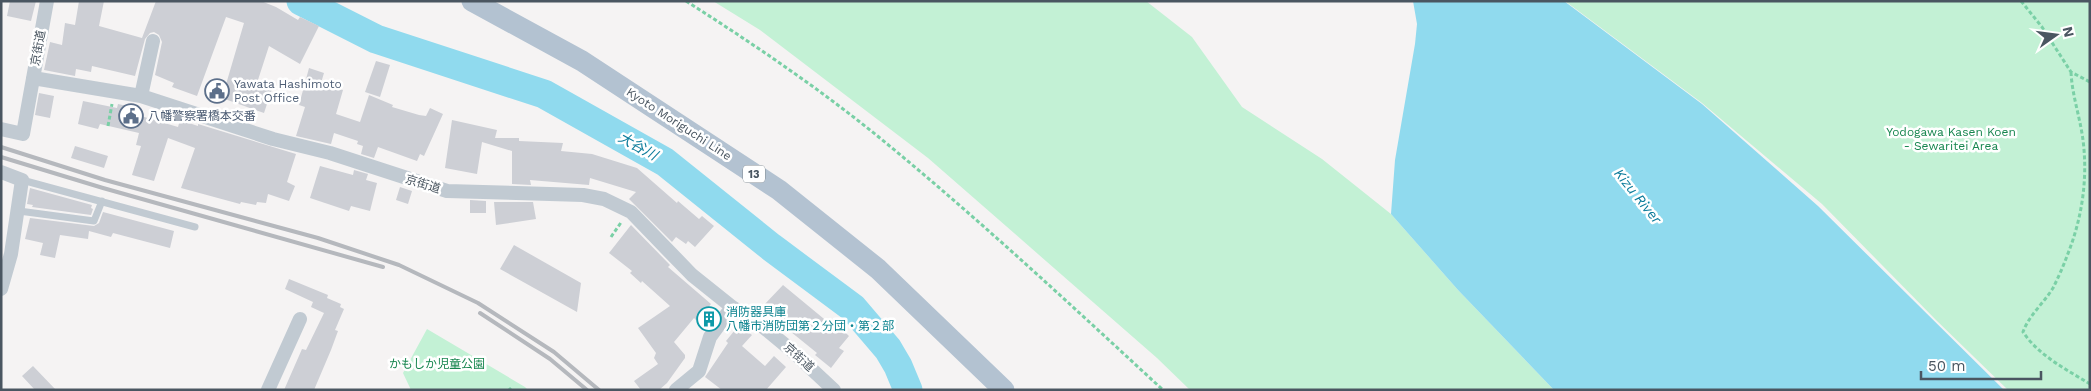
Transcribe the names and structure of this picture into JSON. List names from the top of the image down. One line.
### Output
{"streets":{"main road":["Kyoto Moriguchi Line","13"],"street":["京街道"]},"water":["大谷川","Kizu River"],"parks":["Yodogawa Kasen Koen - Sewaritei Area","かもしか児童公園"],"places":{"public building":["Yawata Hashimoto Post Office","八幡警察署橋本交番"],"building":["消防器具庫 八幡市消防団第２分団・第２部"]},"scale_bar":"50 m","north":"right"}
